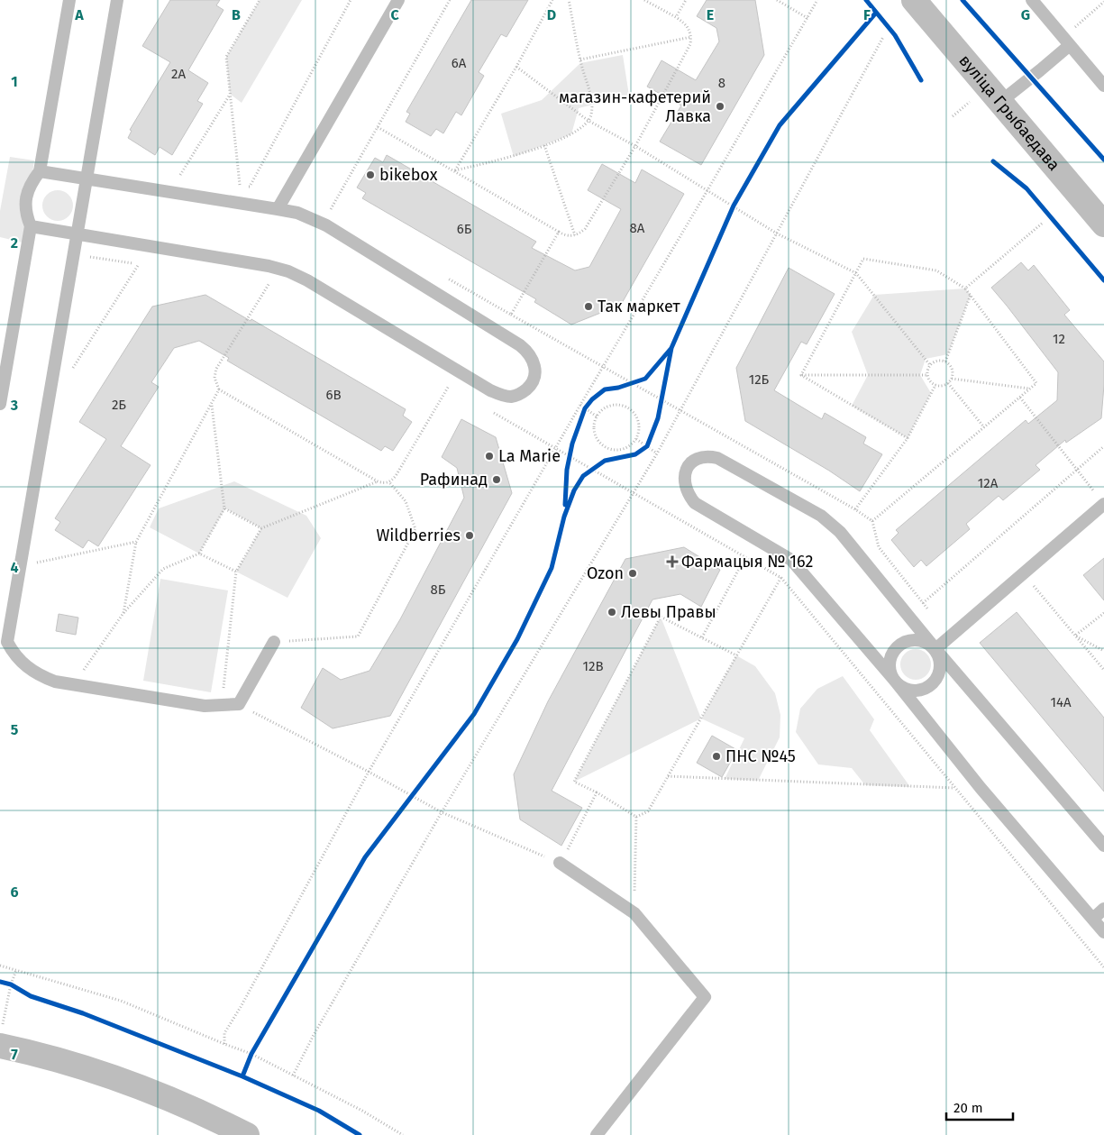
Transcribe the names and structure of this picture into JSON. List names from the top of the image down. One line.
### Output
{"streets":{"street":["вуліца Грыбаедава"]},"places":{"other":["магазин-кафетерий Лавка","bikebox","Так маркет","La Marie","Рафинад","Wildberries","Ozon","Левы Правы","ПНС №45"],"health":["Фармацыя № 162"]},"house_numbers":["6А","2А","8","8А","6Б","12","12Б","6В","2Б","12А","8Б","12В","14А"],"scale_bar":"20 m","grid":{"columns":["A","B","C","D","E","F","G"],"rows":["1","2","3","4","5","6","7"]}}
